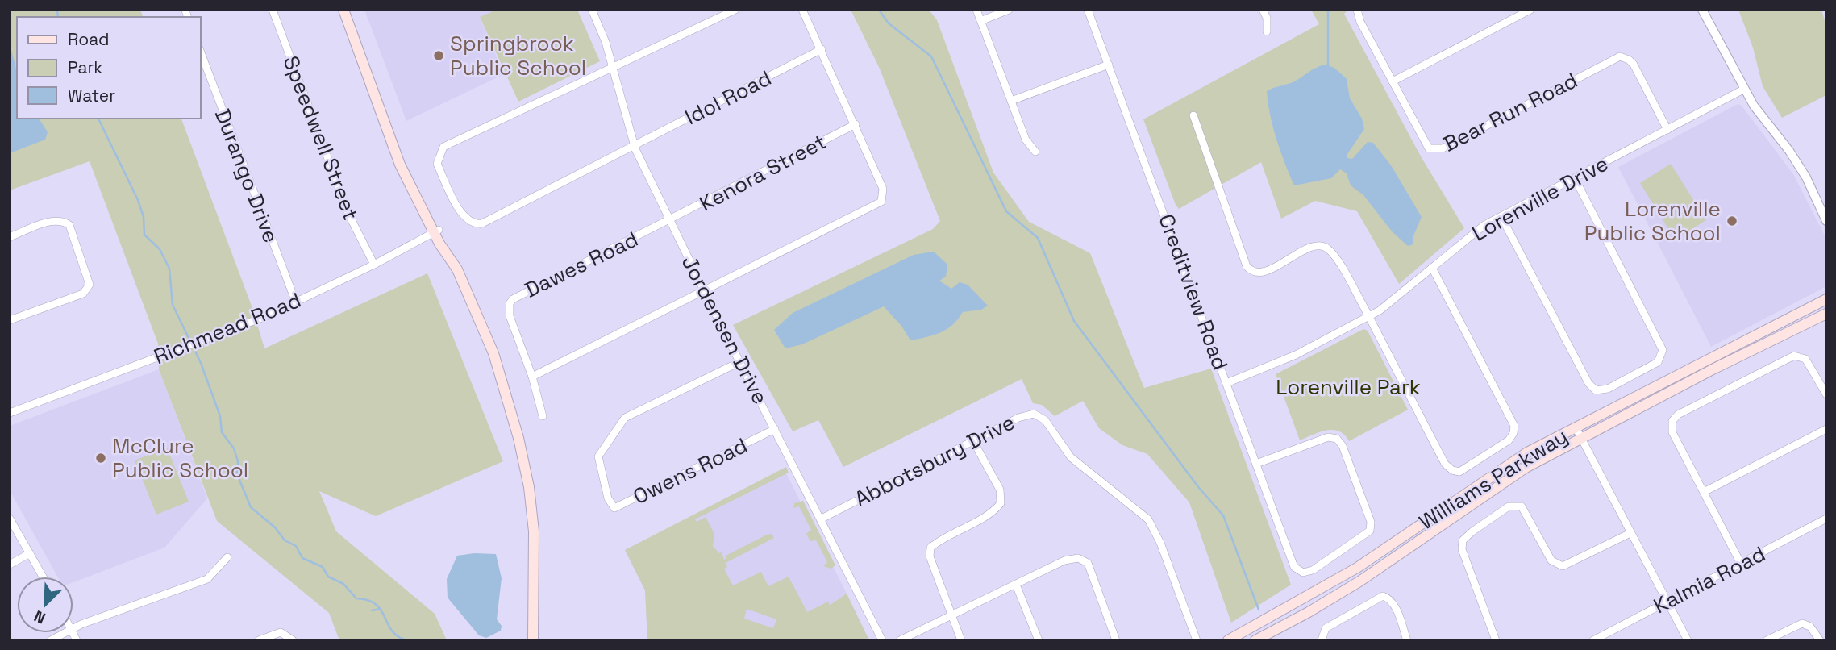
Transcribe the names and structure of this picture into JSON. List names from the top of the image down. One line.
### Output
{"streets":{"main road":["Williams Parkway"],"street":["Idol Road","Bear Run Road","Speedwell Street","Kenora Street","Durango Drive","Lorenville Drive","Dawes Road","Creditview Road","Richmead Road","Jordensen Drive","Abbotsbury Drive","Owens Road","Kalmia Road"]},"crossings":[["Idol Road","Jordensen Drive"],["Bear Run Road","Lorenville Drive"],["Speedwell Street","Richmead Road"],["Kenora Street","Dawes Road"],["Kenora Street","Jordensen Drive"],["Durango Drive","Richmead Road"],["Lorenville Drive","Creditview Road"],["Dawes Road","Jordensen Drive"],["Jordensen Drive","Abbotsbury Drive"],["Jordensen Drive","Owens Road"]],"parks":["Lorenville Park"],"places":["Springbrook Public School","Lorenville Public School","McClure Public School"],"legend":["Road","Park","Water"],"north":"bottom left"}
